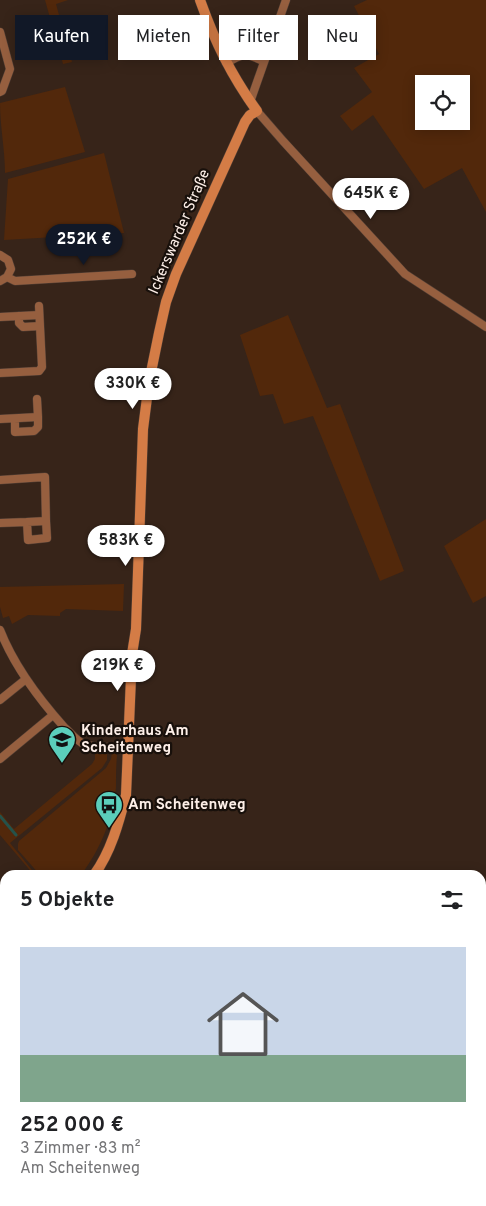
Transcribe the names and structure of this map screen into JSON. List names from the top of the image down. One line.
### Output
{"streets":{"street":["Ickerswarder Straße"]},"places":{"school or university":["Kinderhaus Am Scheitenweg"],"bus stop":["Am Scheitenweg"]},"page":{"chip":["Kaufen","Mieten","Filter","Neu"],"price":["645K €","252K €","330K €","583K €","219K €"],"heading":"5 Objekte","list":[{"name":"252 000 €","note":"3 Zimmer · 83 m² · Am Scheitenweg"}]}}
